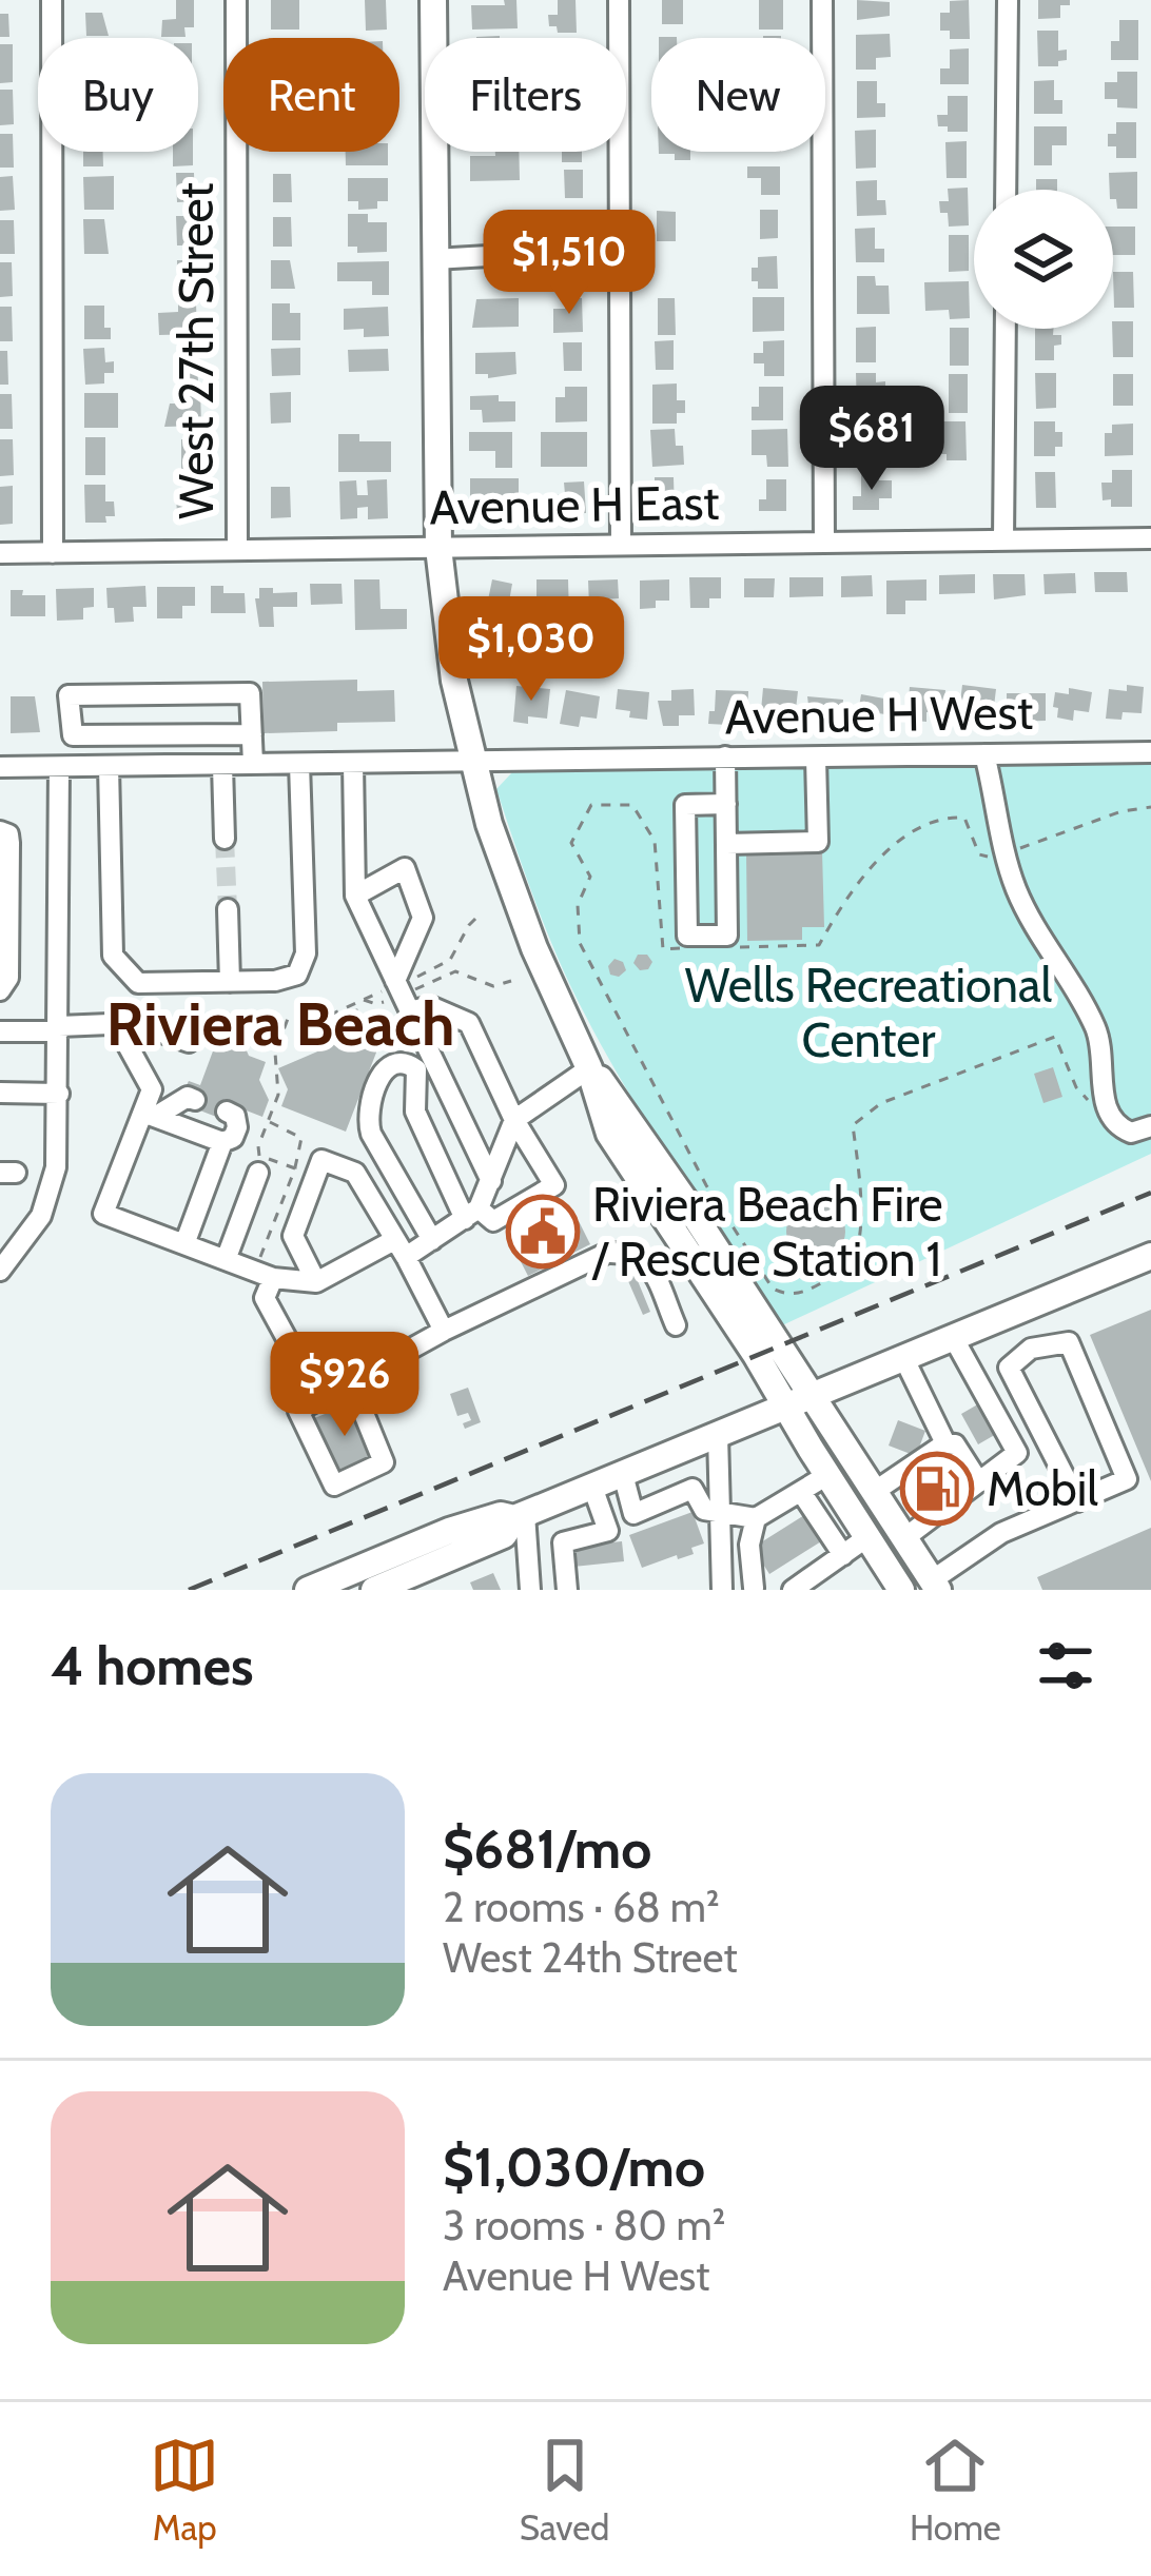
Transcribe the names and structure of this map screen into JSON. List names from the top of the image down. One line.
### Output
{"streets":{"street":["West 27th Street","Avenue H East","Avenue H West"]},"crossings":[["West 27th Street","Avenue H East"]],"districts":["Riviera Beach"],"parks":["Wells Recreational Center"],"places":{"public building":["Riviera Beach Fire / Rescue Station 1"],"fuel station":["Mobil"]},"page":{"chip":["Buy","Rent","Filters","New"],"price":["$1,510","$681","$1,030","$926"],"heading":"4 homes","list":[{"name":"$681/mo","note":"2 rooms · 68 m² · West 24th Street"},{"name":"$1,030/mo","note":"3 rooms · 80 m² · Avenue H West"}],"tabs":["Map","Saved","Home"]}}
